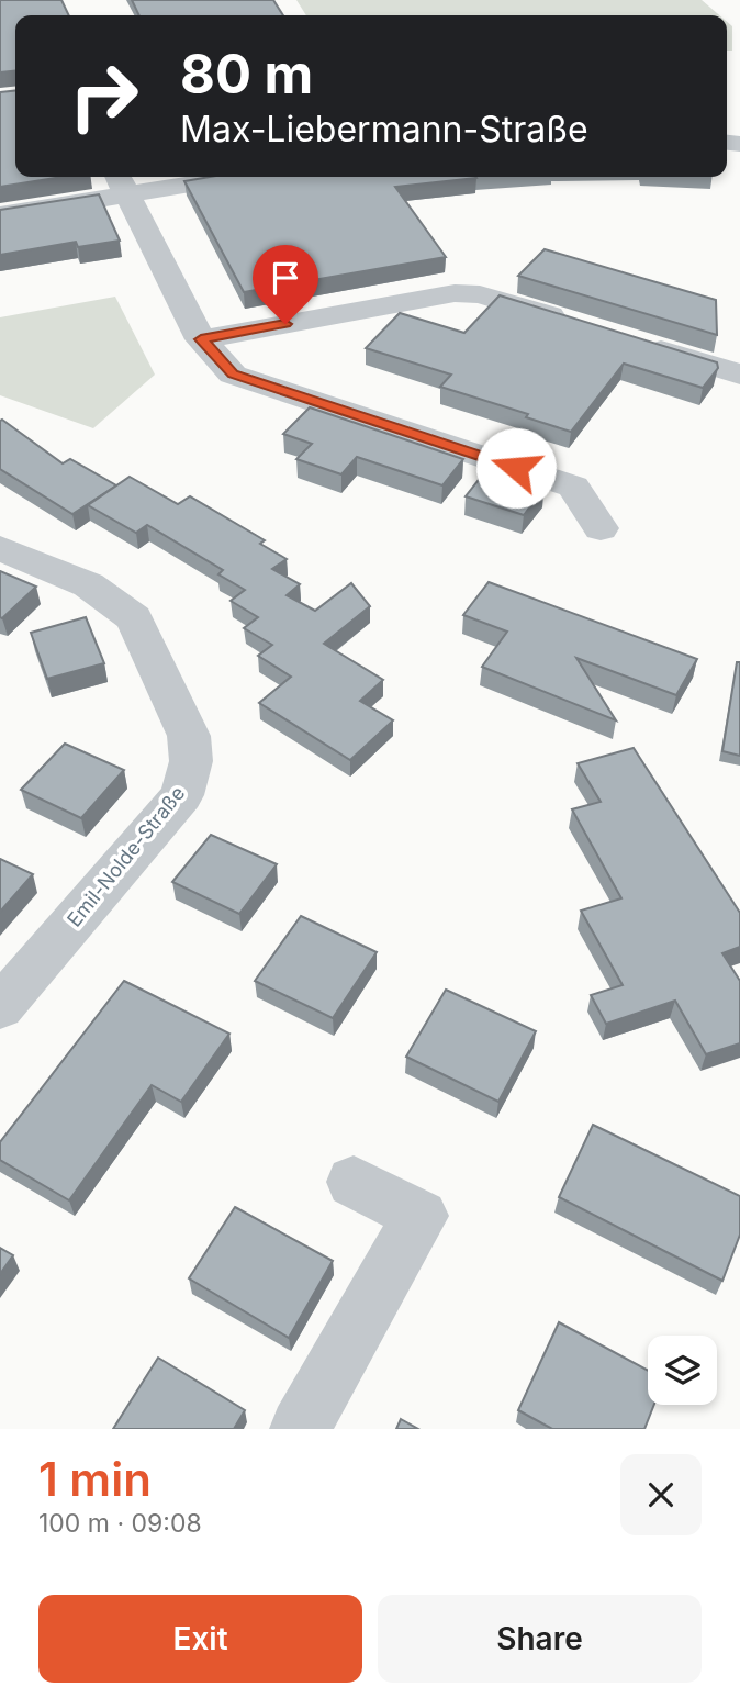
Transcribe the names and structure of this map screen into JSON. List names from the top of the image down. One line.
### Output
{"streets":{"street":["Emil-Nolde-Straße"]},"page":{"turn":["80 m","Max-Liebermann-Straße"],"heading":["1 min","100 m · 09:08"],"buttons":["Exit","Share"]}}
